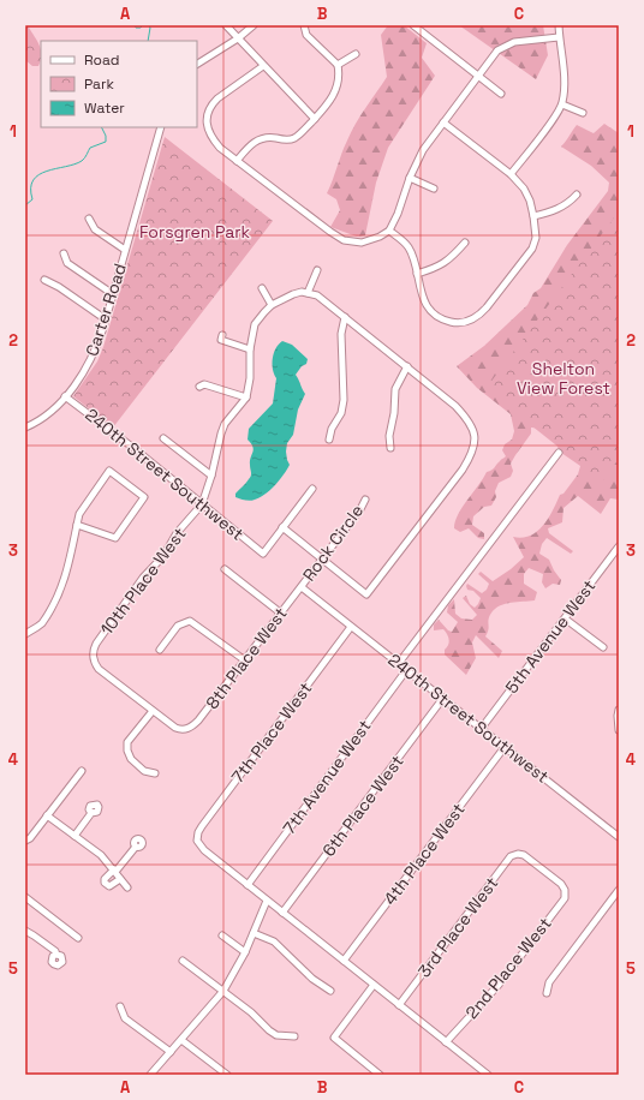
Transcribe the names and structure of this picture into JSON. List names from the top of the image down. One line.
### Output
{"streets":{"street":["Carter Road","240th Street Southwest","Rock Circle","10th Place West","5th Avenue West","8th Place West","7th Place West","7th Avenue West","6th Place West","4th Place West","3rd Place West","2nd Place West"]},"crossings":[["Carter Road","240th Street Southwest"],["240th Street Southwest","Rock Circle"],["240th Street Southwest","10th Place West"],["240th Street Southwest","5th Avenue West"],["240th Street Southwest","8th Place West"],["240th Street Southwest","7th Place West"],["240th Street Southwest","7th Avenue West"],["240th Street Southwest","6th Place West"],["240th Street Southwest","4th Place West"],["Rock Circle","8th Place West"],["10th Place West","8th Place West"],["7th Place West","7th Avenue West"],["3rd Place West","2nd Place West"]],"parks":["Forsgren Park","Shelton View Forest"],"legend":["Road","Park","Water"],"grid":{"columns":["A","B","C"],"rows":["1","2","3","4","5"]}}
